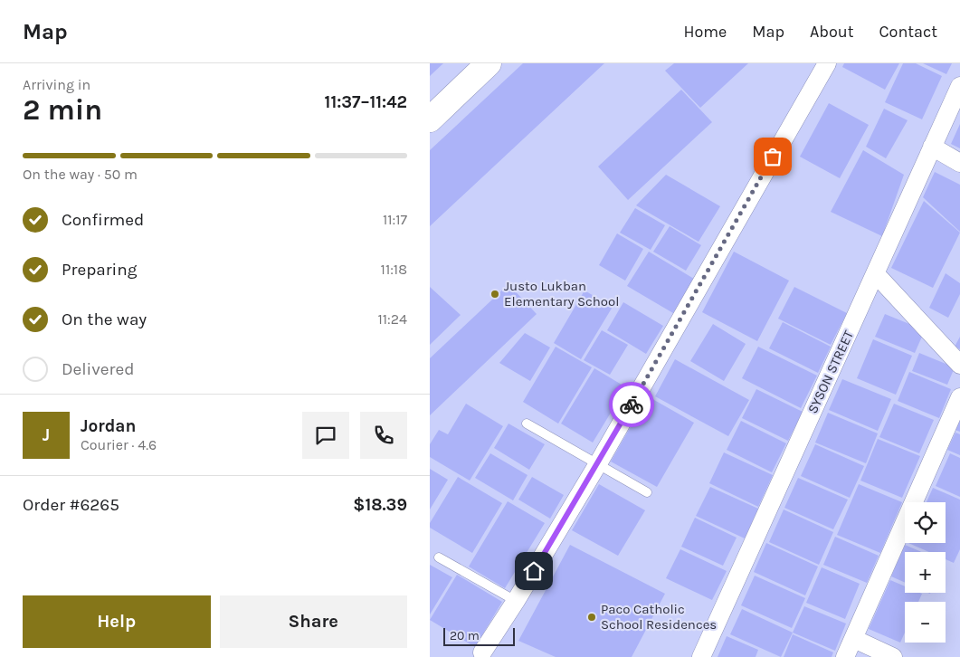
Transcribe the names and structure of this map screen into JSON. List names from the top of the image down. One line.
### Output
{"streets":{"street":["SYSON STREET"]},"places":["Justo Lukban Elementary School","Paco Catholic School Residences"],"scale_bar":"20 m","page":{"header":"Map","nav":["Home","Map","About","Contact"],"heading":["2 min","Arriving in","11:37–11:42"],"panel":["Jordan","Courier · 4.6","Order #6265","$18.39"],"bar":"On the way · 50 m","list":[["Confirmed","11:17"],["Preparing","11:18"],["On the way","11:24"],"Delivered"],"round":"J","map_buttons":["+","−"],"buttons":["Help","Share"],"scale":"20 m"}}
